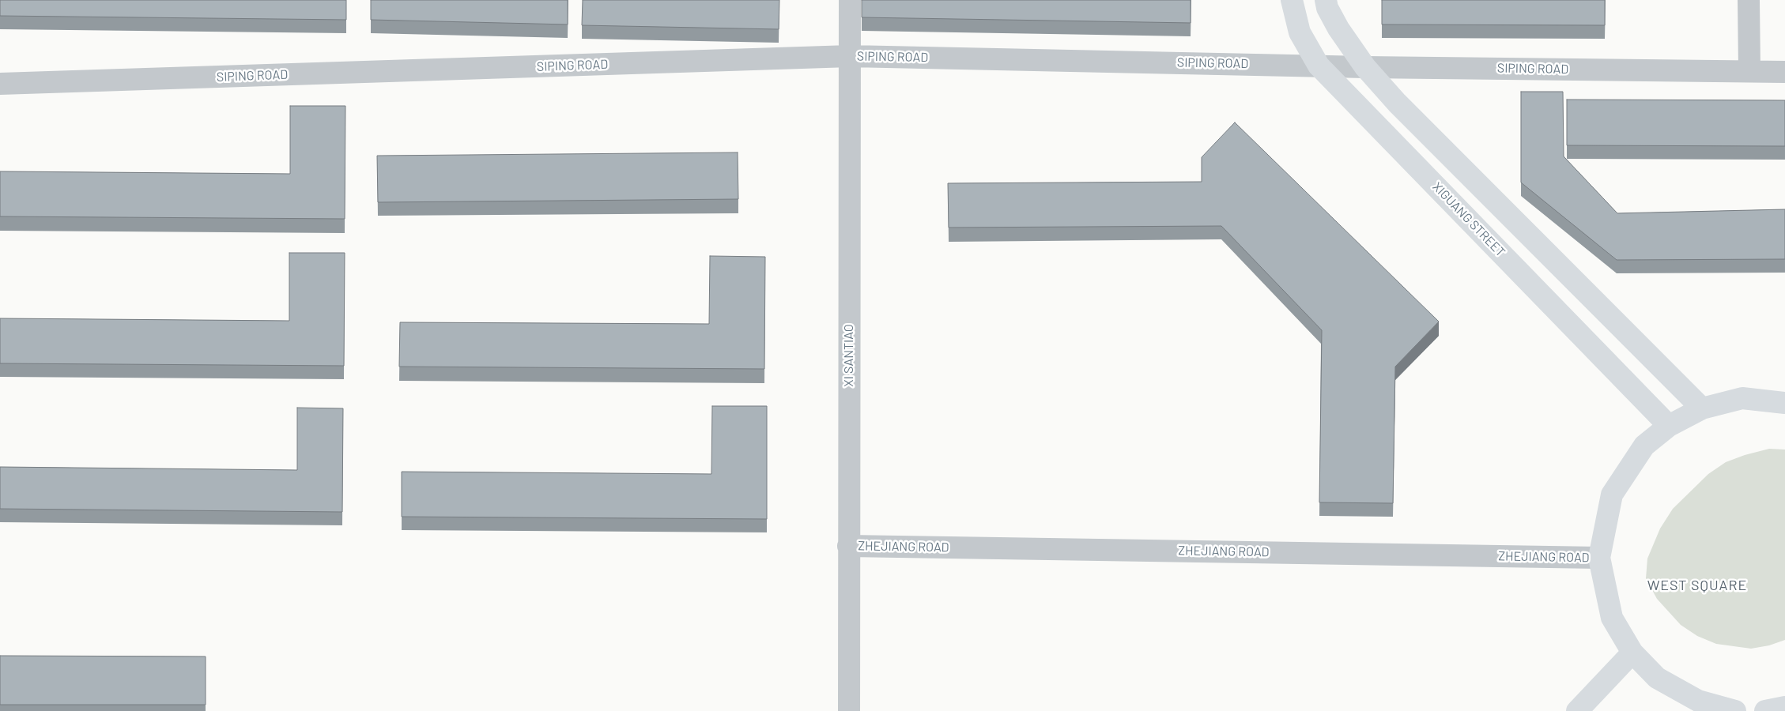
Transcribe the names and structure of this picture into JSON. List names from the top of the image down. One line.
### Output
{"streets":{"main road":["XIGUANG STREET"],"street":["SIPING ROAD","XI SANTIAO","ZHEJIANG ROAD"]},"crossings":[["SIPING ROAD","XIGUANG STREET"],["SIPING ROAD","XI SANTIAO"],["XI SANTIAO","ZHEJIANG ROAD"]],"districts":["WEST SQUARE"]}
